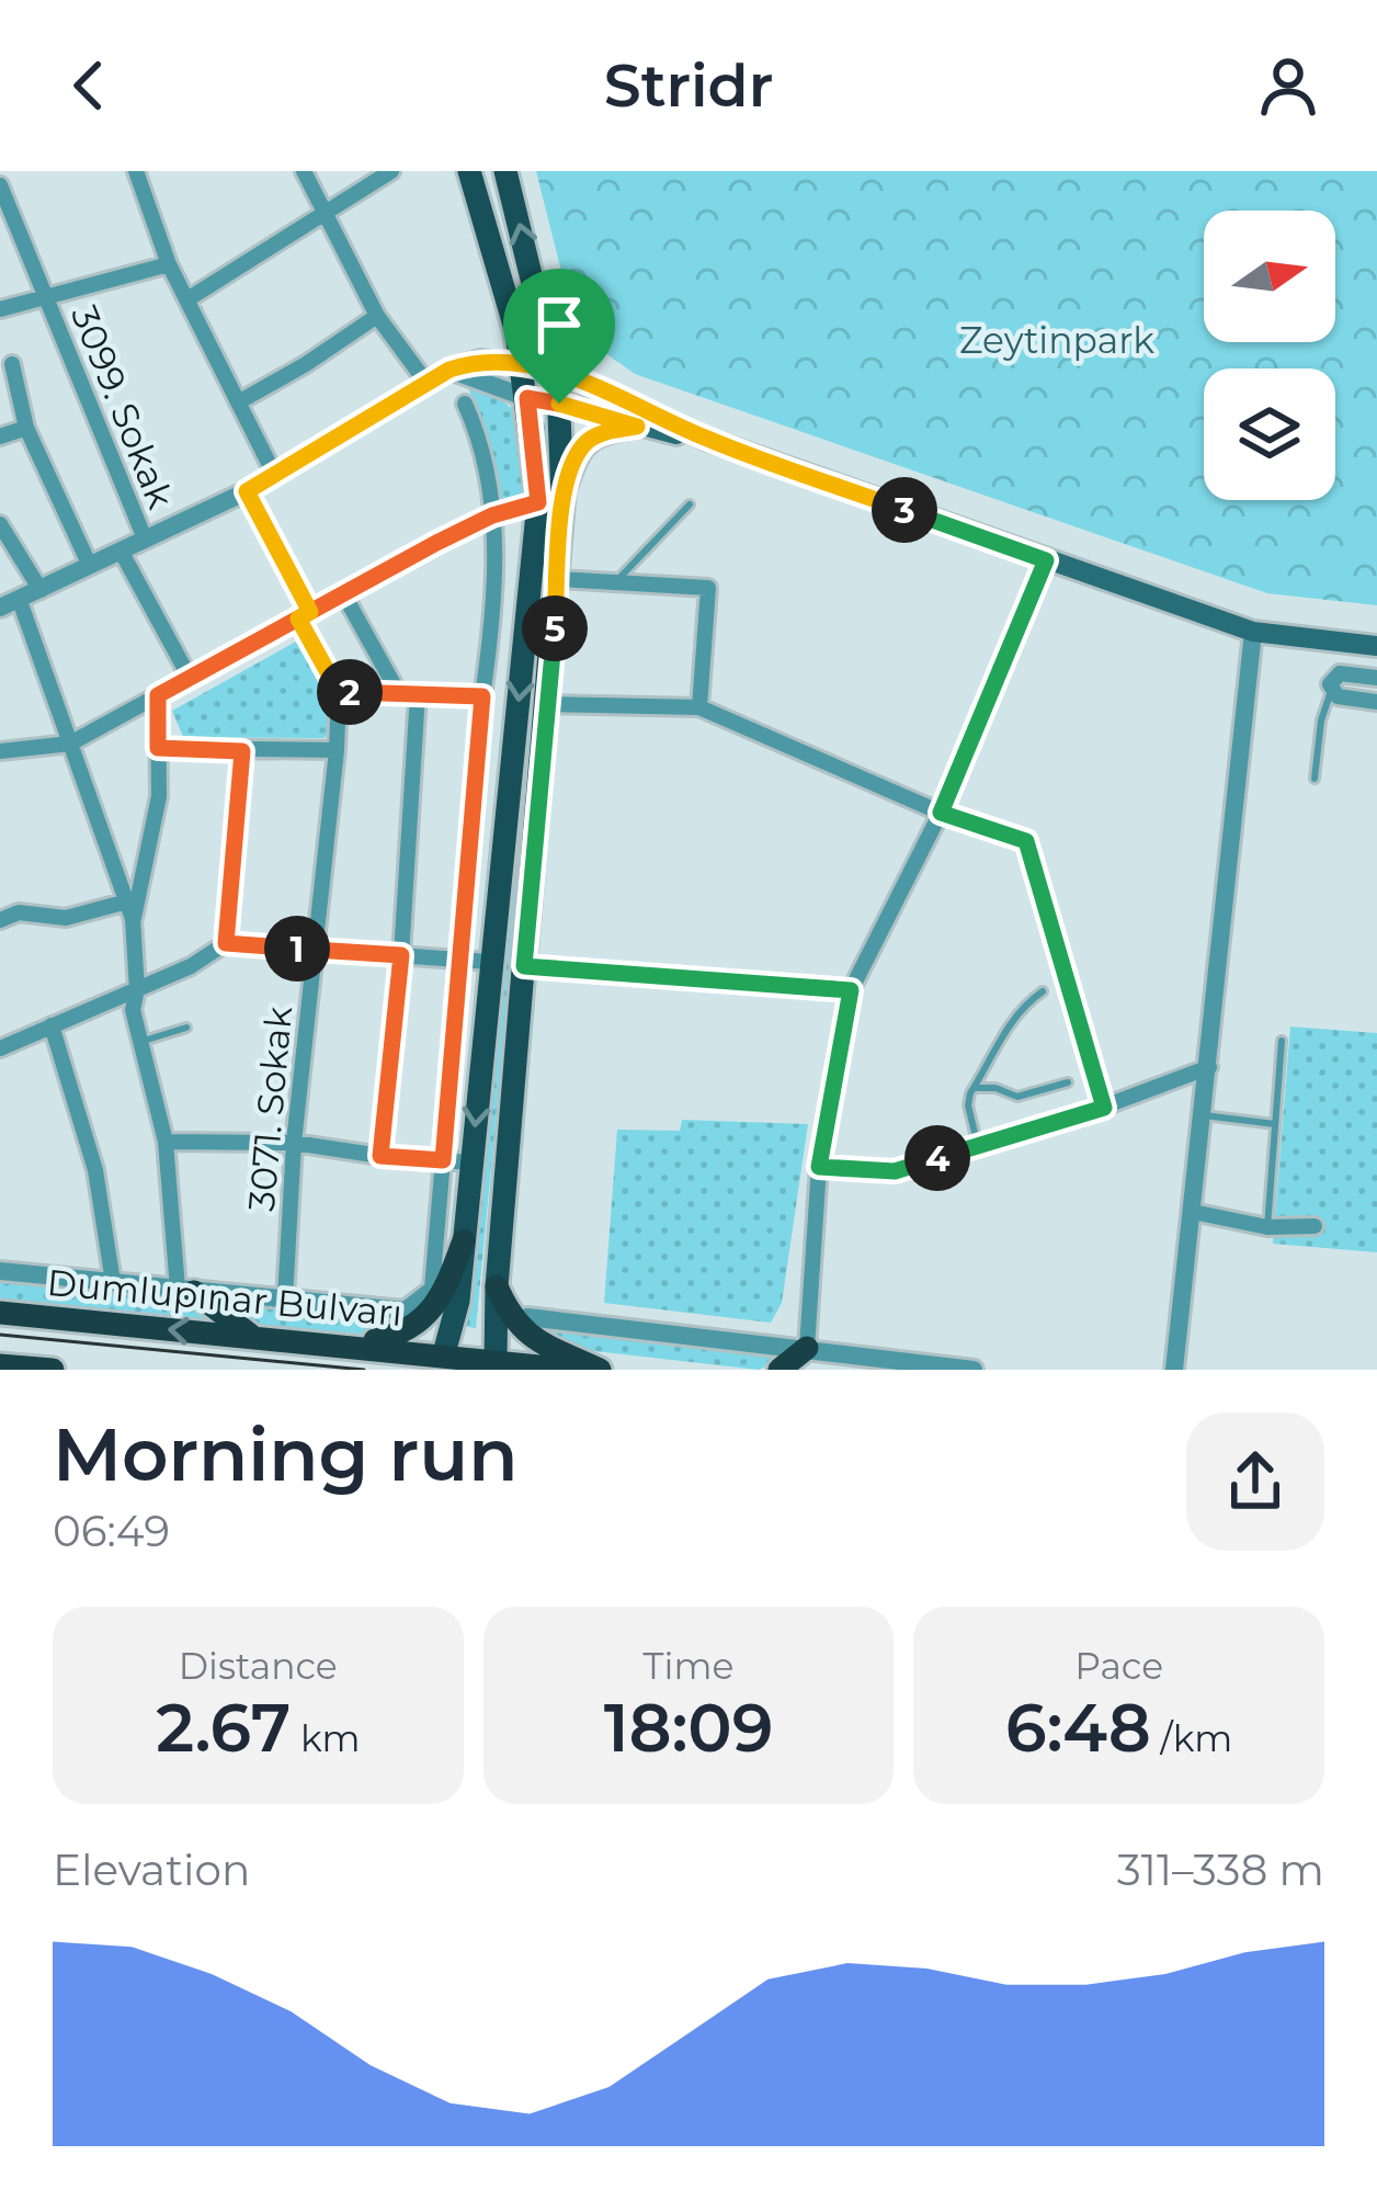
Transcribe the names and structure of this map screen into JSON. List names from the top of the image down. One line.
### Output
{"streets":{"highway":["Dumlupınar Bulvarı"],"street":["3099. Sokak","3071. Sokak"]},"crossings":[["3071. Sokak","Dumlupınar Bulvarı"]],"parks":["Zeytinpark"],"north":"right","page":{"header":"Stridr","pins":["3","5","2","1","4"],"heading":["Morning run","06:49"],"stats":[["Distance","2.67 km"],["Time","18:09"],["Pace","6:48 /km"]],"chart":["Elevation","311–338 m"]}}
